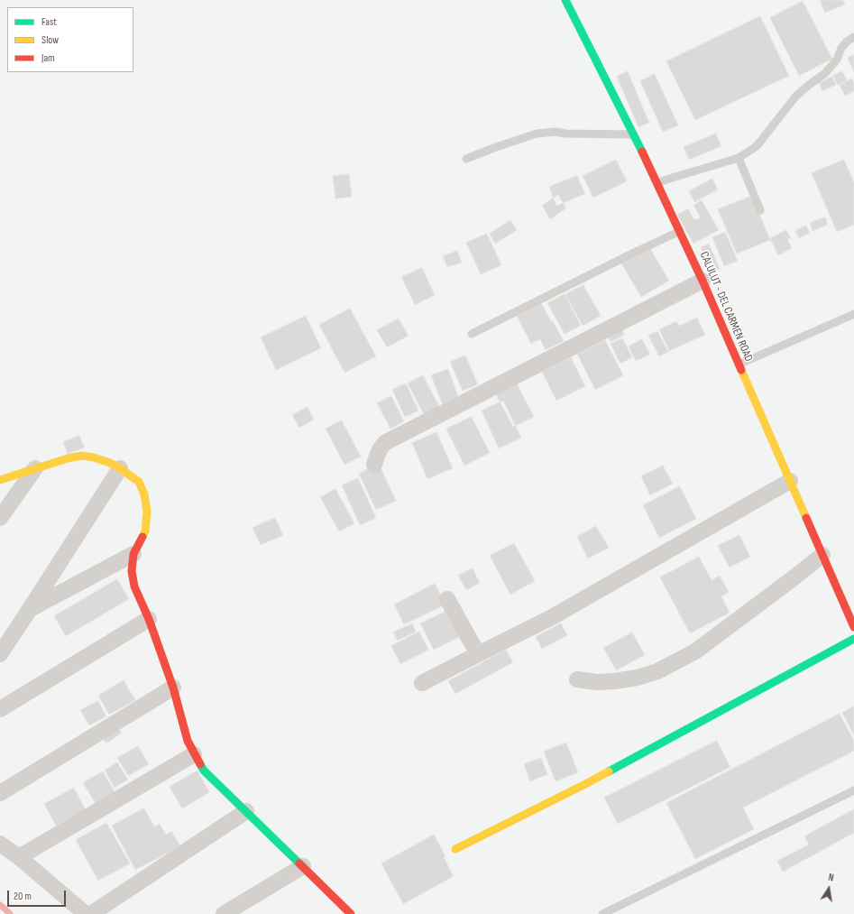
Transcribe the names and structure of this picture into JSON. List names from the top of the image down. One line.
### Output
{"streets":{"street":["CALULUT - DEL CARMEN ROAD"]},"legend":["Fast","Slow","Jam"],"scale_bar":"20 m","north":"top"}
